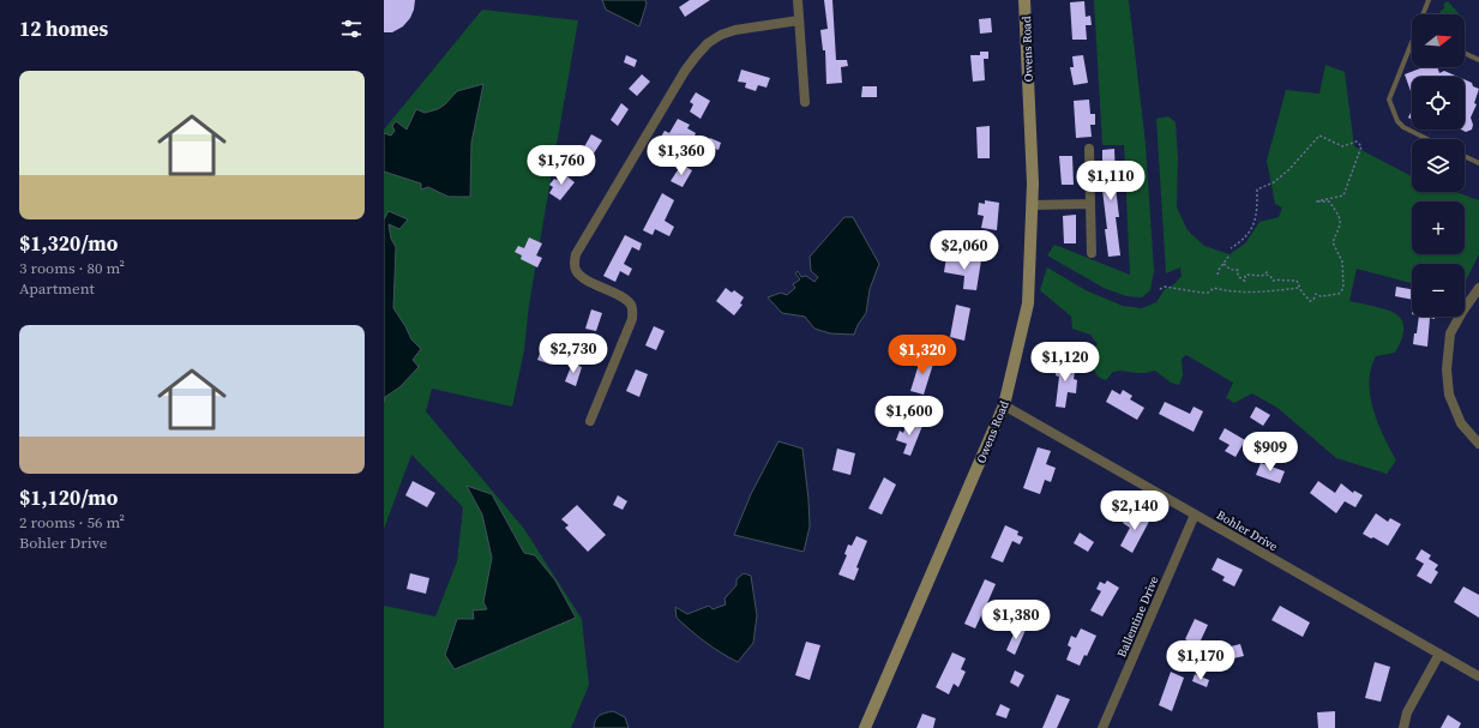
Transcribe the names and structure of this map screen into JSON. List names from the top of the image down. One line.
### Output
{"streets":{"street":["Owens Road","Bohler Drive","Ballentine Drive"]},"crossings":[["Owens Road","Bohler Drive"],["Bohler Drive","Ballentine Drive"]],"north":"right","page":{"heading":"12 homes","map_buttons":["+","−"],"list":[{"name":"$1,320/mo","note":"3 rooms · 80 m² · Apartment"},{"name":"$1,120/mo","note":"2 rooms · 56 m² · Bohler Drive"}],"price":["$1,360","$1,760","$1,110","$2,060","$2,730","$1,320","$1,120","$1,600","$909","$2,140","$1,380","$1,170"]}}
